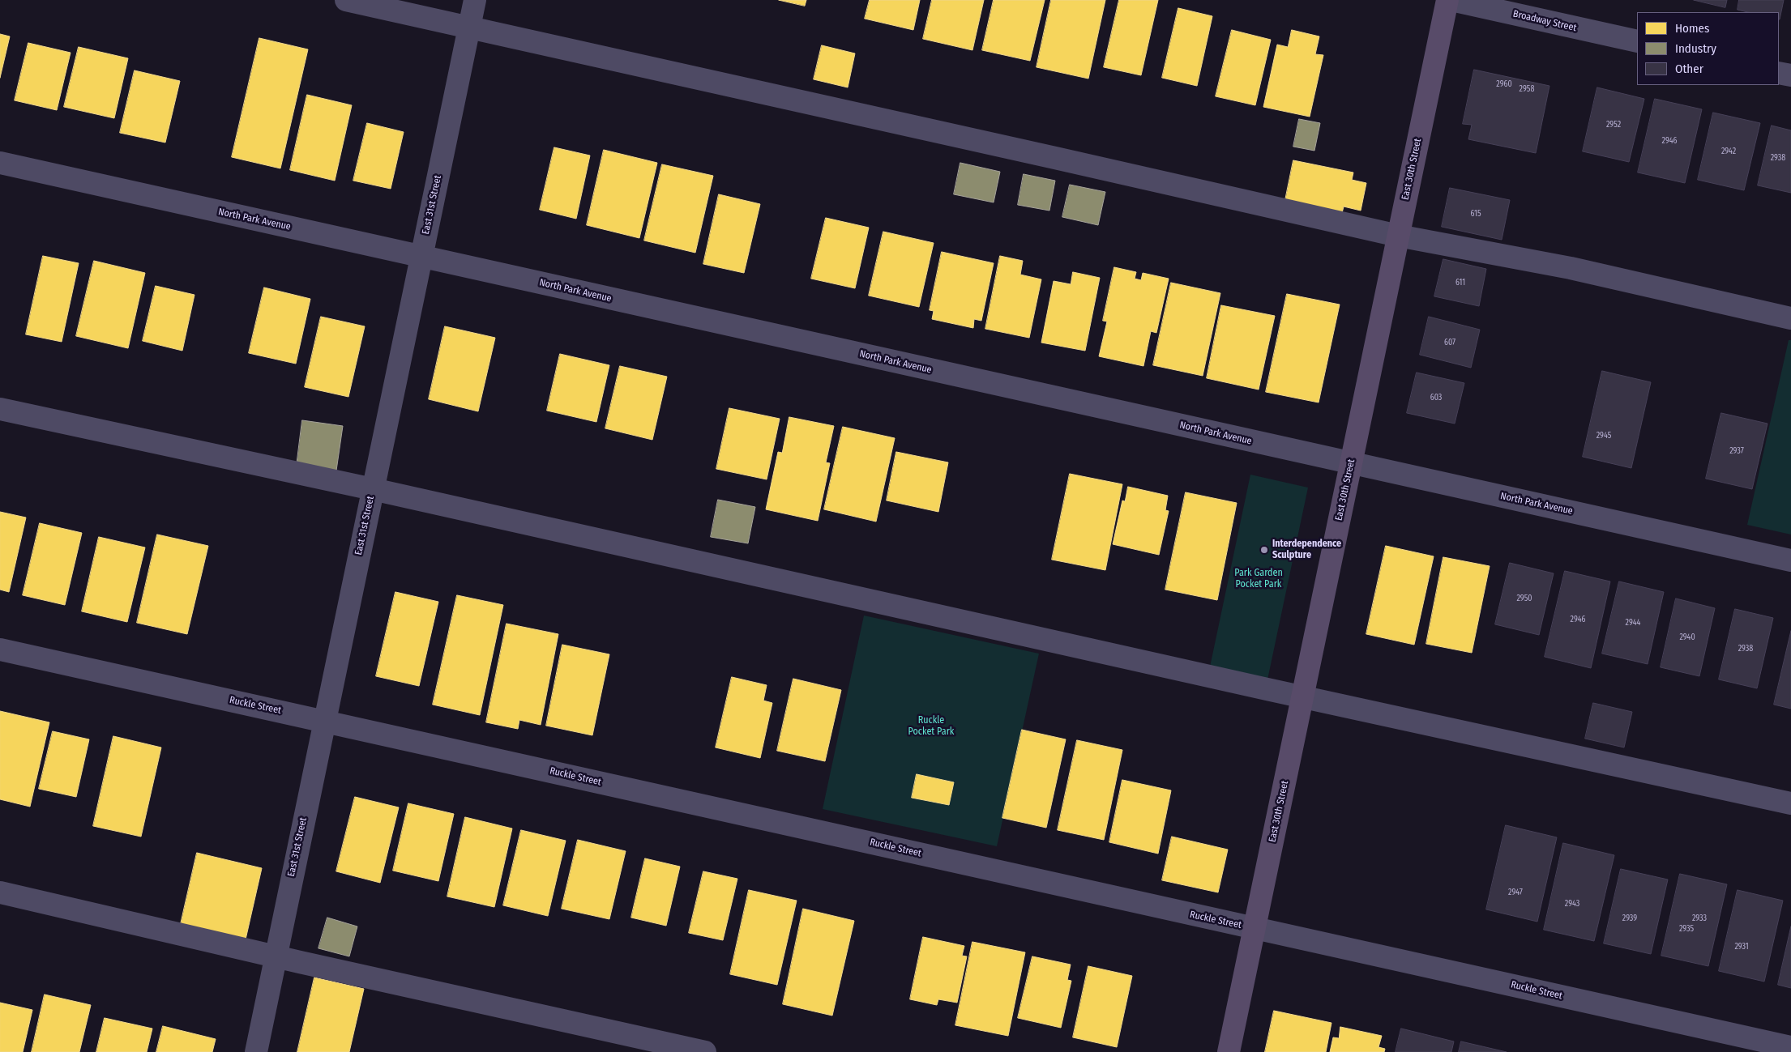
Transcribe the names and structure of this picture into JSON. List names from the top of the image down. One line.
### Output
{"streets":{"main road":["East 30th Street"],"street":["Broadway Street","East 31st Street","North Park Avenue","Ruckle Street"]},"crossings":[["East 30th Street","North Park Avenue"],["East 30th Street","Ruckle Street"],["East 31st Street","North Park Avenue"],["East 31st Street","Ruckle Street"]],"parks":["Park Garden Pocket Park","Ruckle Pocket Park"],"places":["Interdependence Sculpture"],"house_numbers":["2960","2958","2952","2946","2942","2938","615","611","607","603","2945","2937","2950","2946","2944","2940","2938","2947","2943","2939","2933","2935","2931"],"legend":["Homes","Industry","Other"]}
